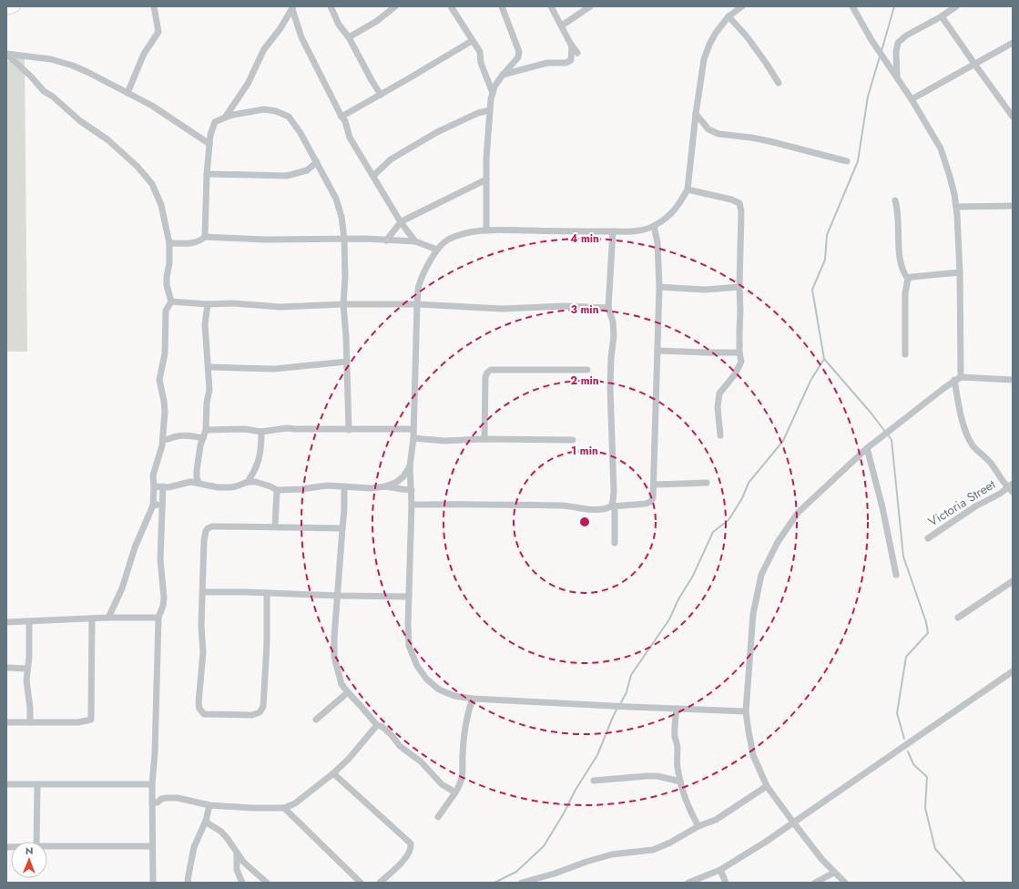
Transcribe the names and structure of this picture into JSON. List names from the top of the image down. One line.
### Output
{"streets":{"street":["Victoria Street"]},"north":"top","rings":["4 min","3 min","2 min","1 min"]}
